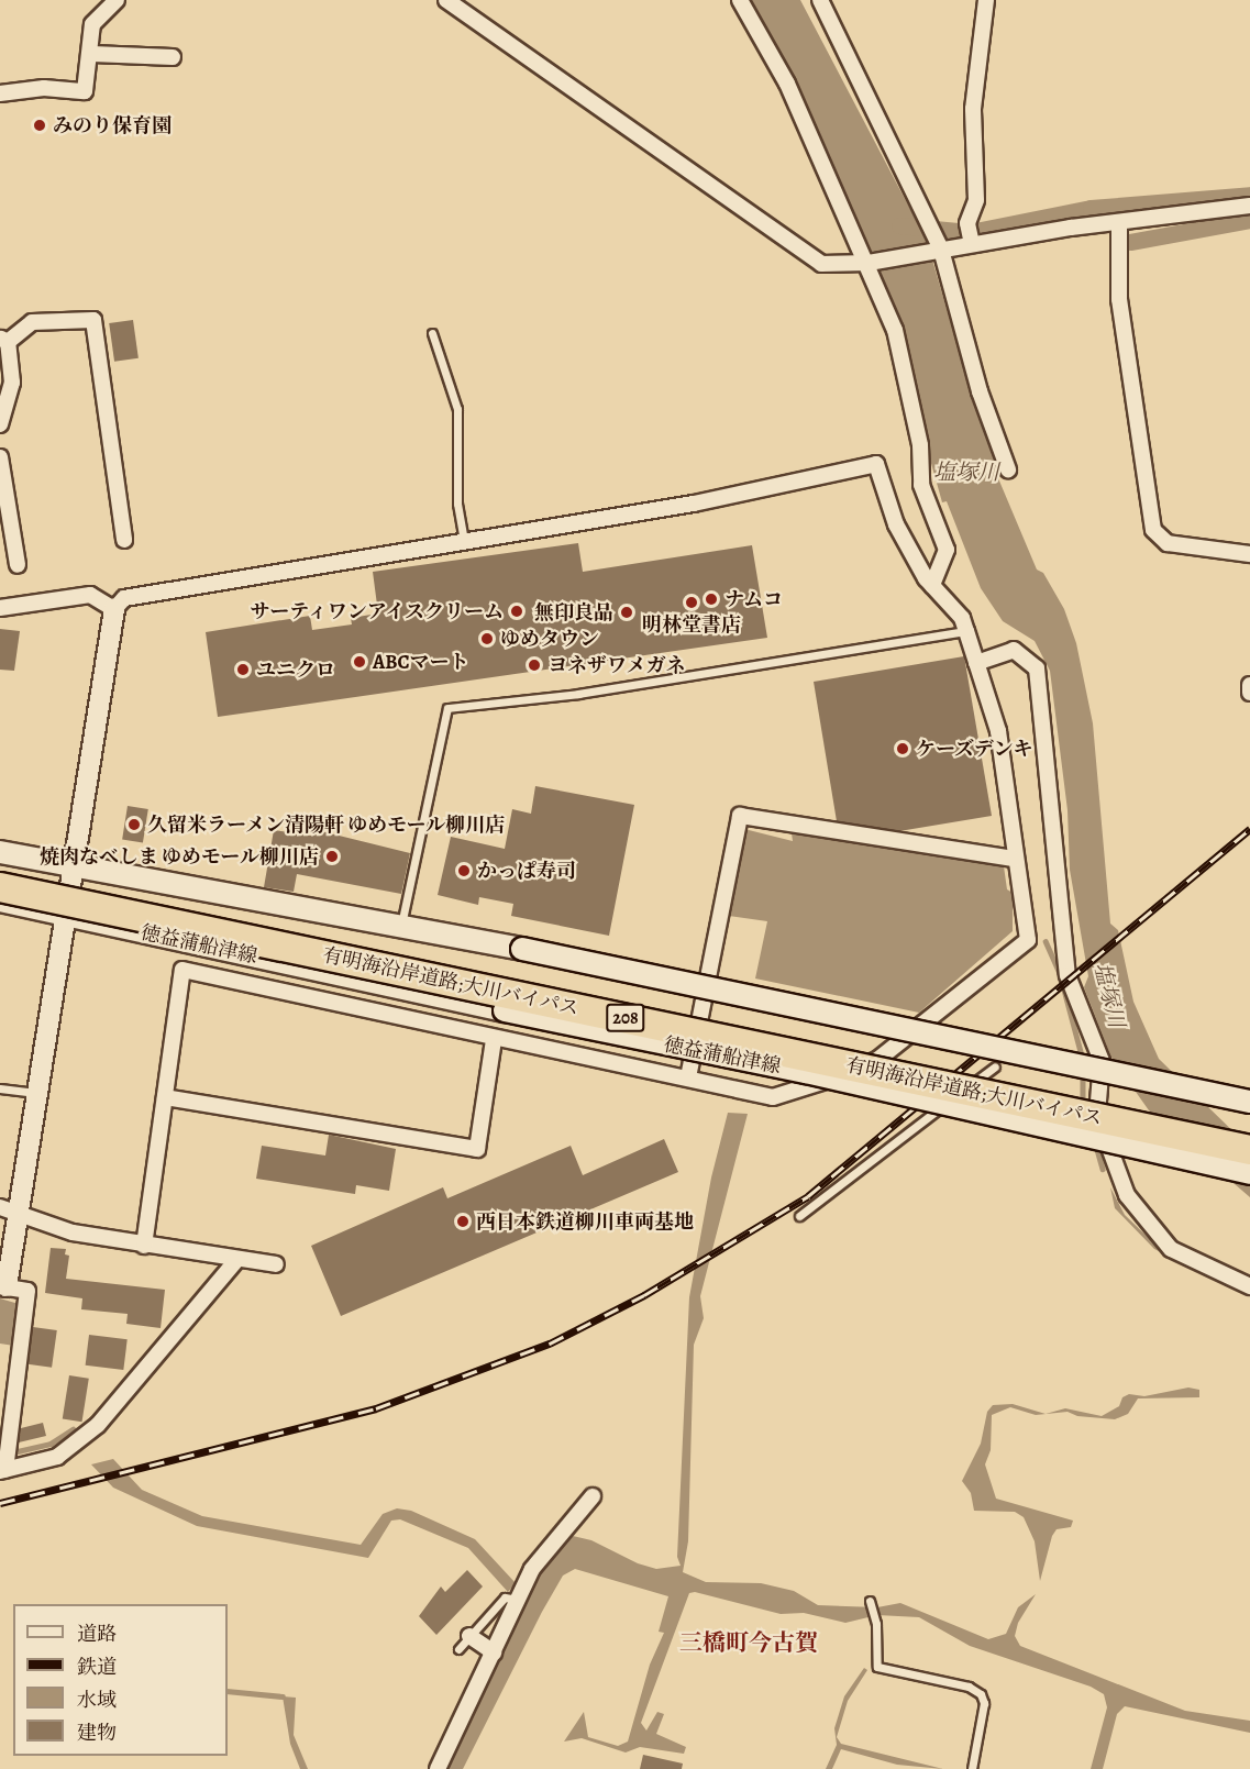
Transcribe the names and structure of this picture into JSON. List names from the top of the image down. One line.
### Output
{"streets":{"highway":["有明海沿岸道路;大川バイパス","208"],"main road":["徳益蒲船津線"]},"districts":["三橋町今古賀"],"water":["塩塚川"],"places":["みのり保育園","ナムコ","明林堂書店","サーティワンアイスクリーム","無印良品","ゆめタウン","ABCマート","ヨネザワメガネ","ユニクロ","ケーズデンキ","久留米ラーメン清陽軒 ゆめモール柳川店","焼肉なべしま ゆめモール柳川店","かっぱ寿司","西日本鉄道柳川車両基地"],"legend":["道路","鉄道","水域","建物"]}
